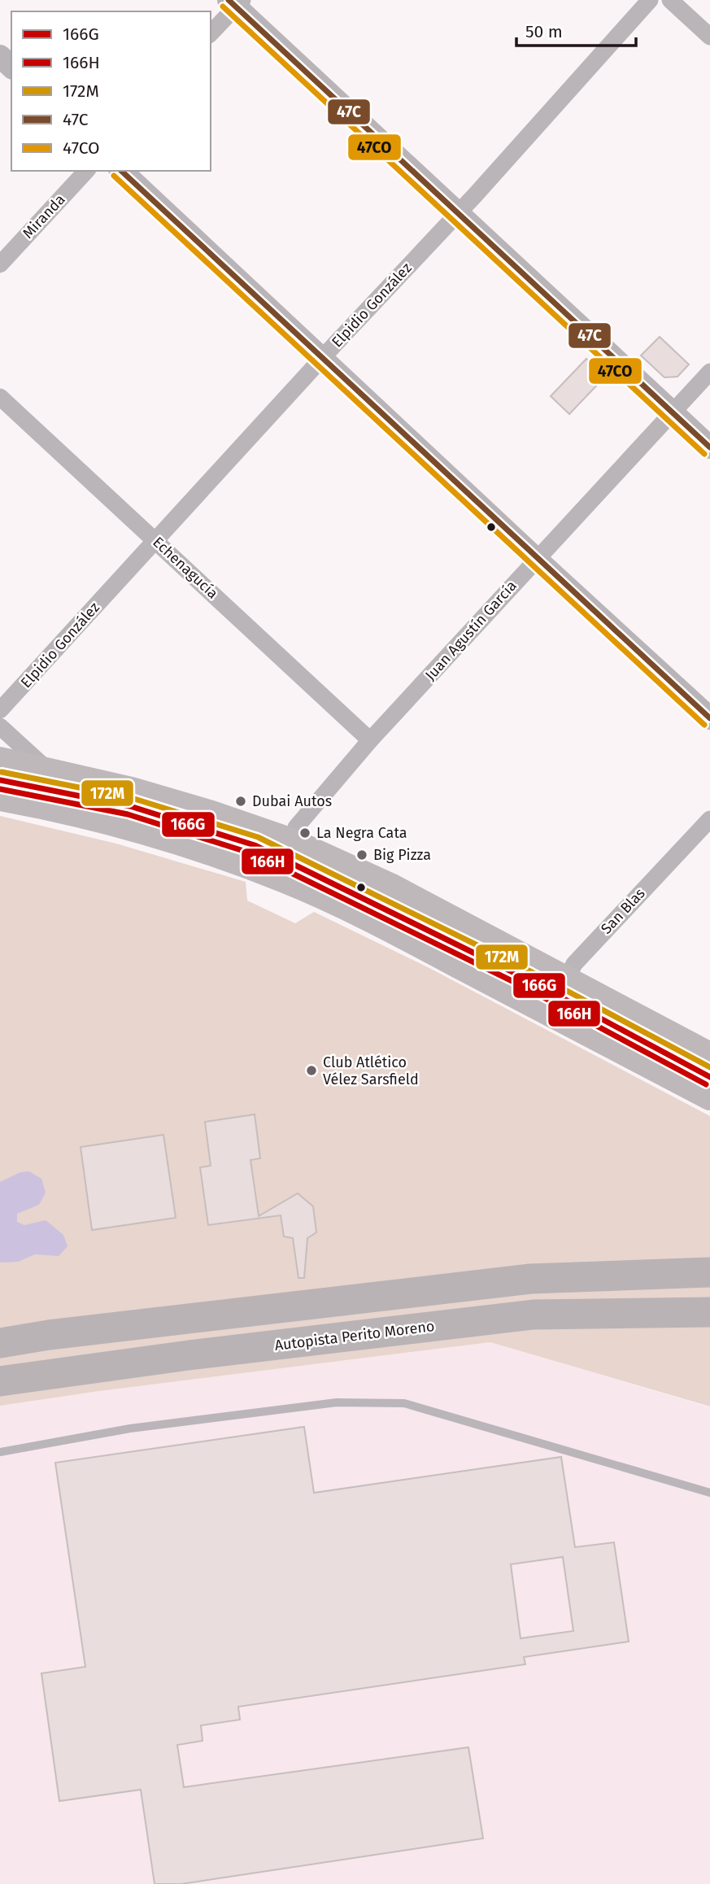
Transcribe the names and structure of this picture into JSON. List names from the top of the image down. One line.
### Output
{"streets":{"highway":["Autopista Perito Moreno"],"street":["Miranda","Elpidio González","Echenagucía","Juan Agustín García","San Blas"]},"crossings":[["Elpidio González","Echenagucía"],["Echenagucía","Juan Agustín García"]],"places":["Dubai Autos","La Negra Cata","Big Pizza","Club Atlético Vélez Sarsfield"],"lines":["transit line 47C","transit line 47CO","transit line 172M","transit line 166G","transit line 166H"],"legend":["166G","166H","172M","47C","47CO"],"scale_bar":"50 m"}
